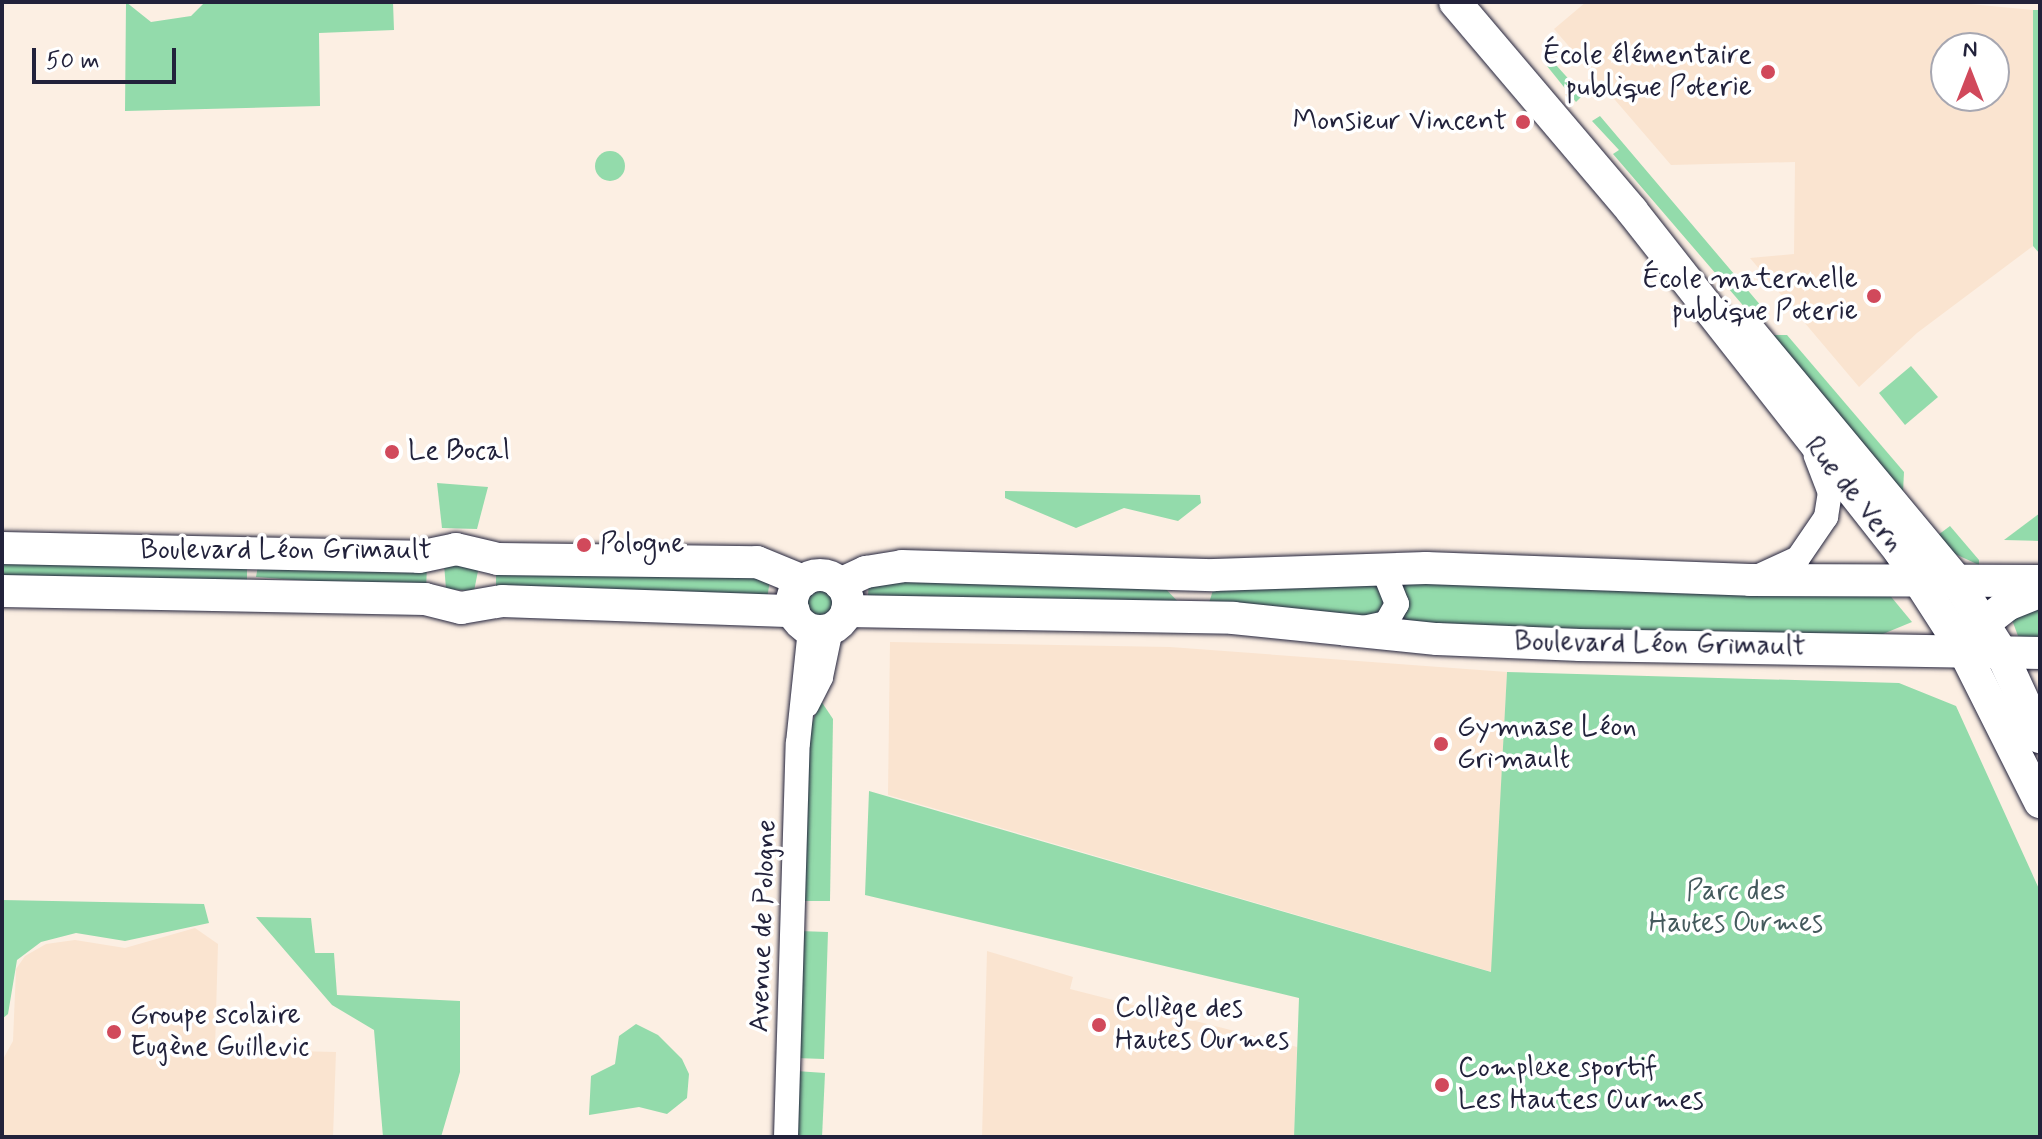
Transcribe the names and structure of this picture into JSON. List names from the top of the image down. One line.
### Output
{"streets":{"main road":["Rue de Vern","Boulevard Léon Grimault"],"street":["Avenue de Pologne"]},"crossings":[["Rue de Vern","Boulevard Léon Grimault"],["Boulevard Léon Grimault","Avenue de Pologne"]],"parks":["Parc des Hautes Ourmes"],"places":["École élémentaire publique Poterie","Monsieur Vincent","École maternelle publique Poterie","Le Bocal","Pologne","Gymnase Léon Grimault","Collège des Hautes Ourmes","Groupe scolaire Eugène Guillevic","Complexe sportif Les Hautes Ourmes"],"scale_bar":"50 m","north":"top"}
